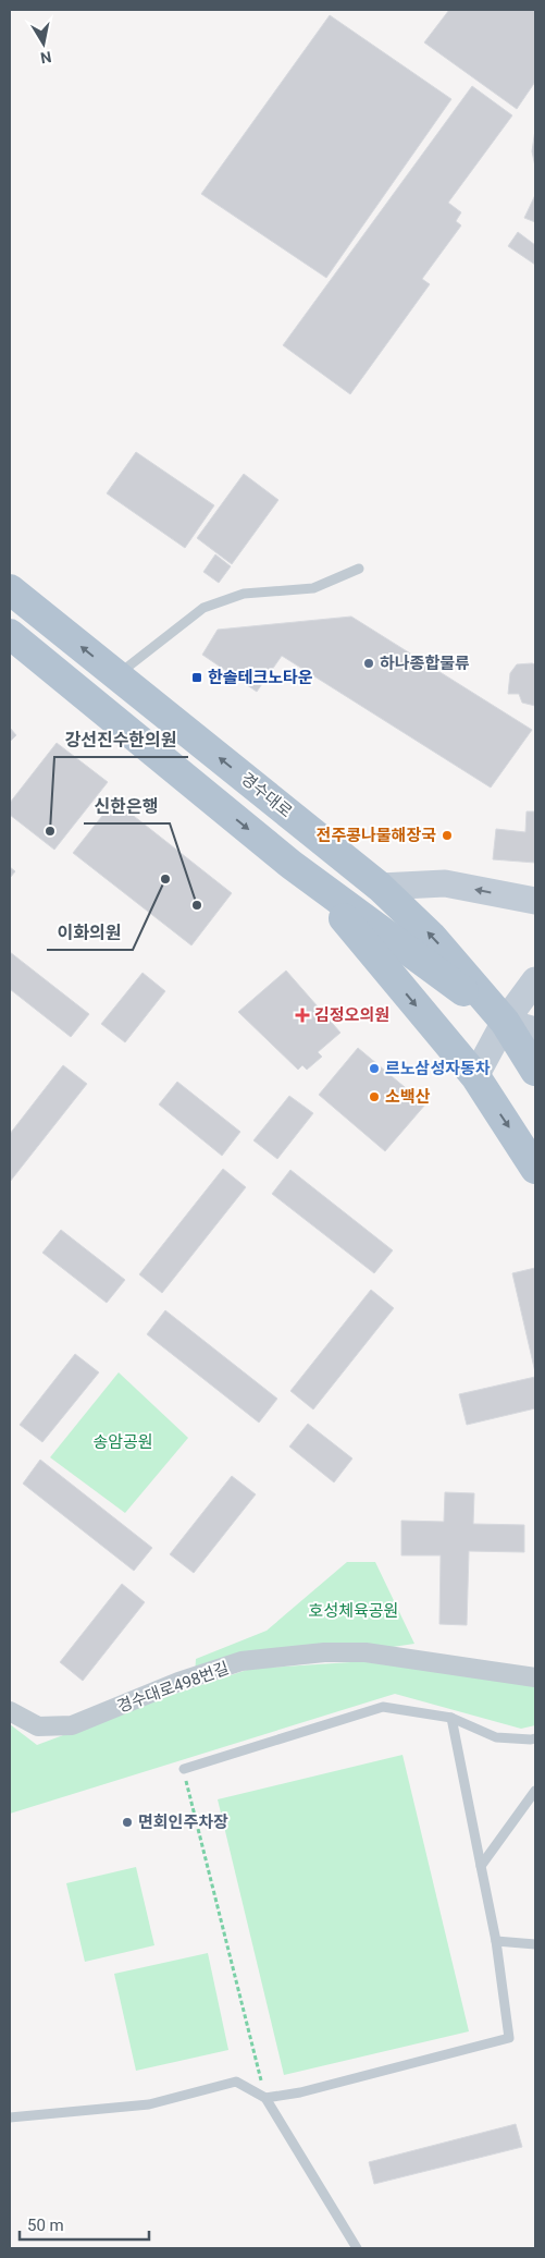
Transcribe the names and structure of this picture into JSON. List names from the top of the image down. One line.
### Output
{"streets":{"main road":["경수대로"],"street":["경수대로498번길"]},"parks":["송암공원","호성체육공원"],"places":{"other":["하나종합물류","강선진수한의원","전주콩나물해장국","이화의원","신한은행","르노삼성자동차","소백산","면회인주차장"],"transit":["한솔테크노타운"],"health":["김정오의원"]},"scale_bar":"50 m","north":"bottom"}
